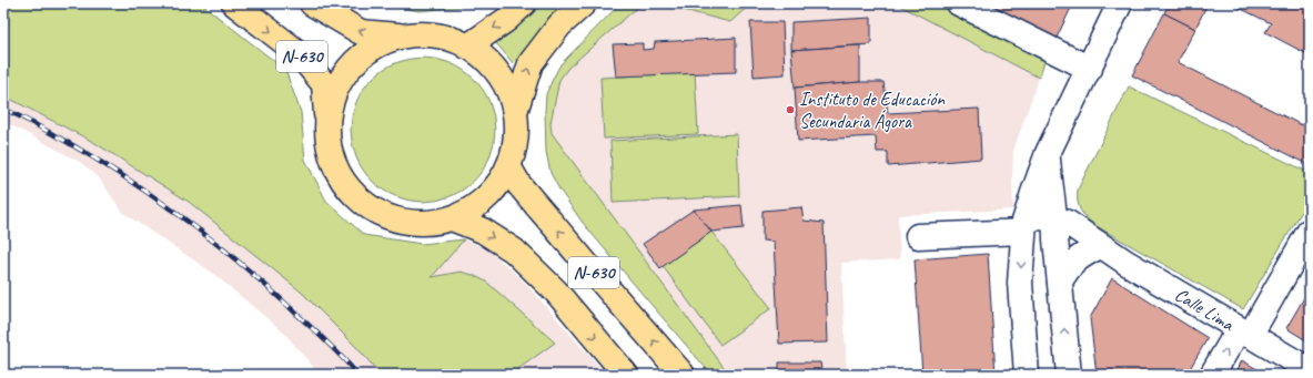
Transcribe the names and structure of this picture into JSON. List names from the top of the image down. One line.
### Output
{"streets":{"main road":["N-630"],"street":["Calle Lima"]},"places":["Instituto de Educación Secundaria Ágora"]}
